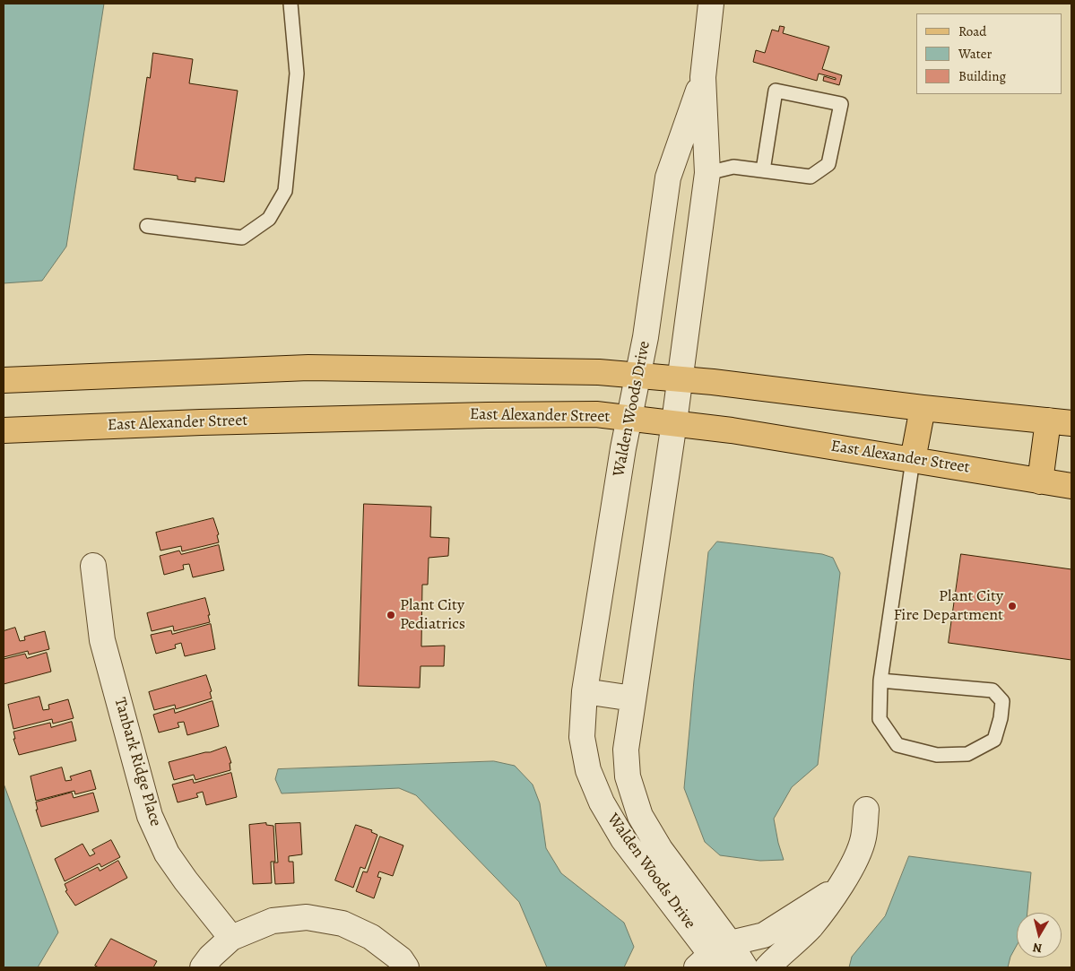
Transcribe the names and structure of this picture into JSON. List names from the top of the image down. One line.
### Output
{"streets":{"main road":["East Alexander Street"],"street":["Walden Woods Drive","Tanbark Ridge Place"]},"crossings":[["Walden Woods Drive","East Alexander Street"]],"places":["Plant City Fire Department","Plant City Pediatrics"],"legend":["Road","Water","Building"],"north":"bottom"}
